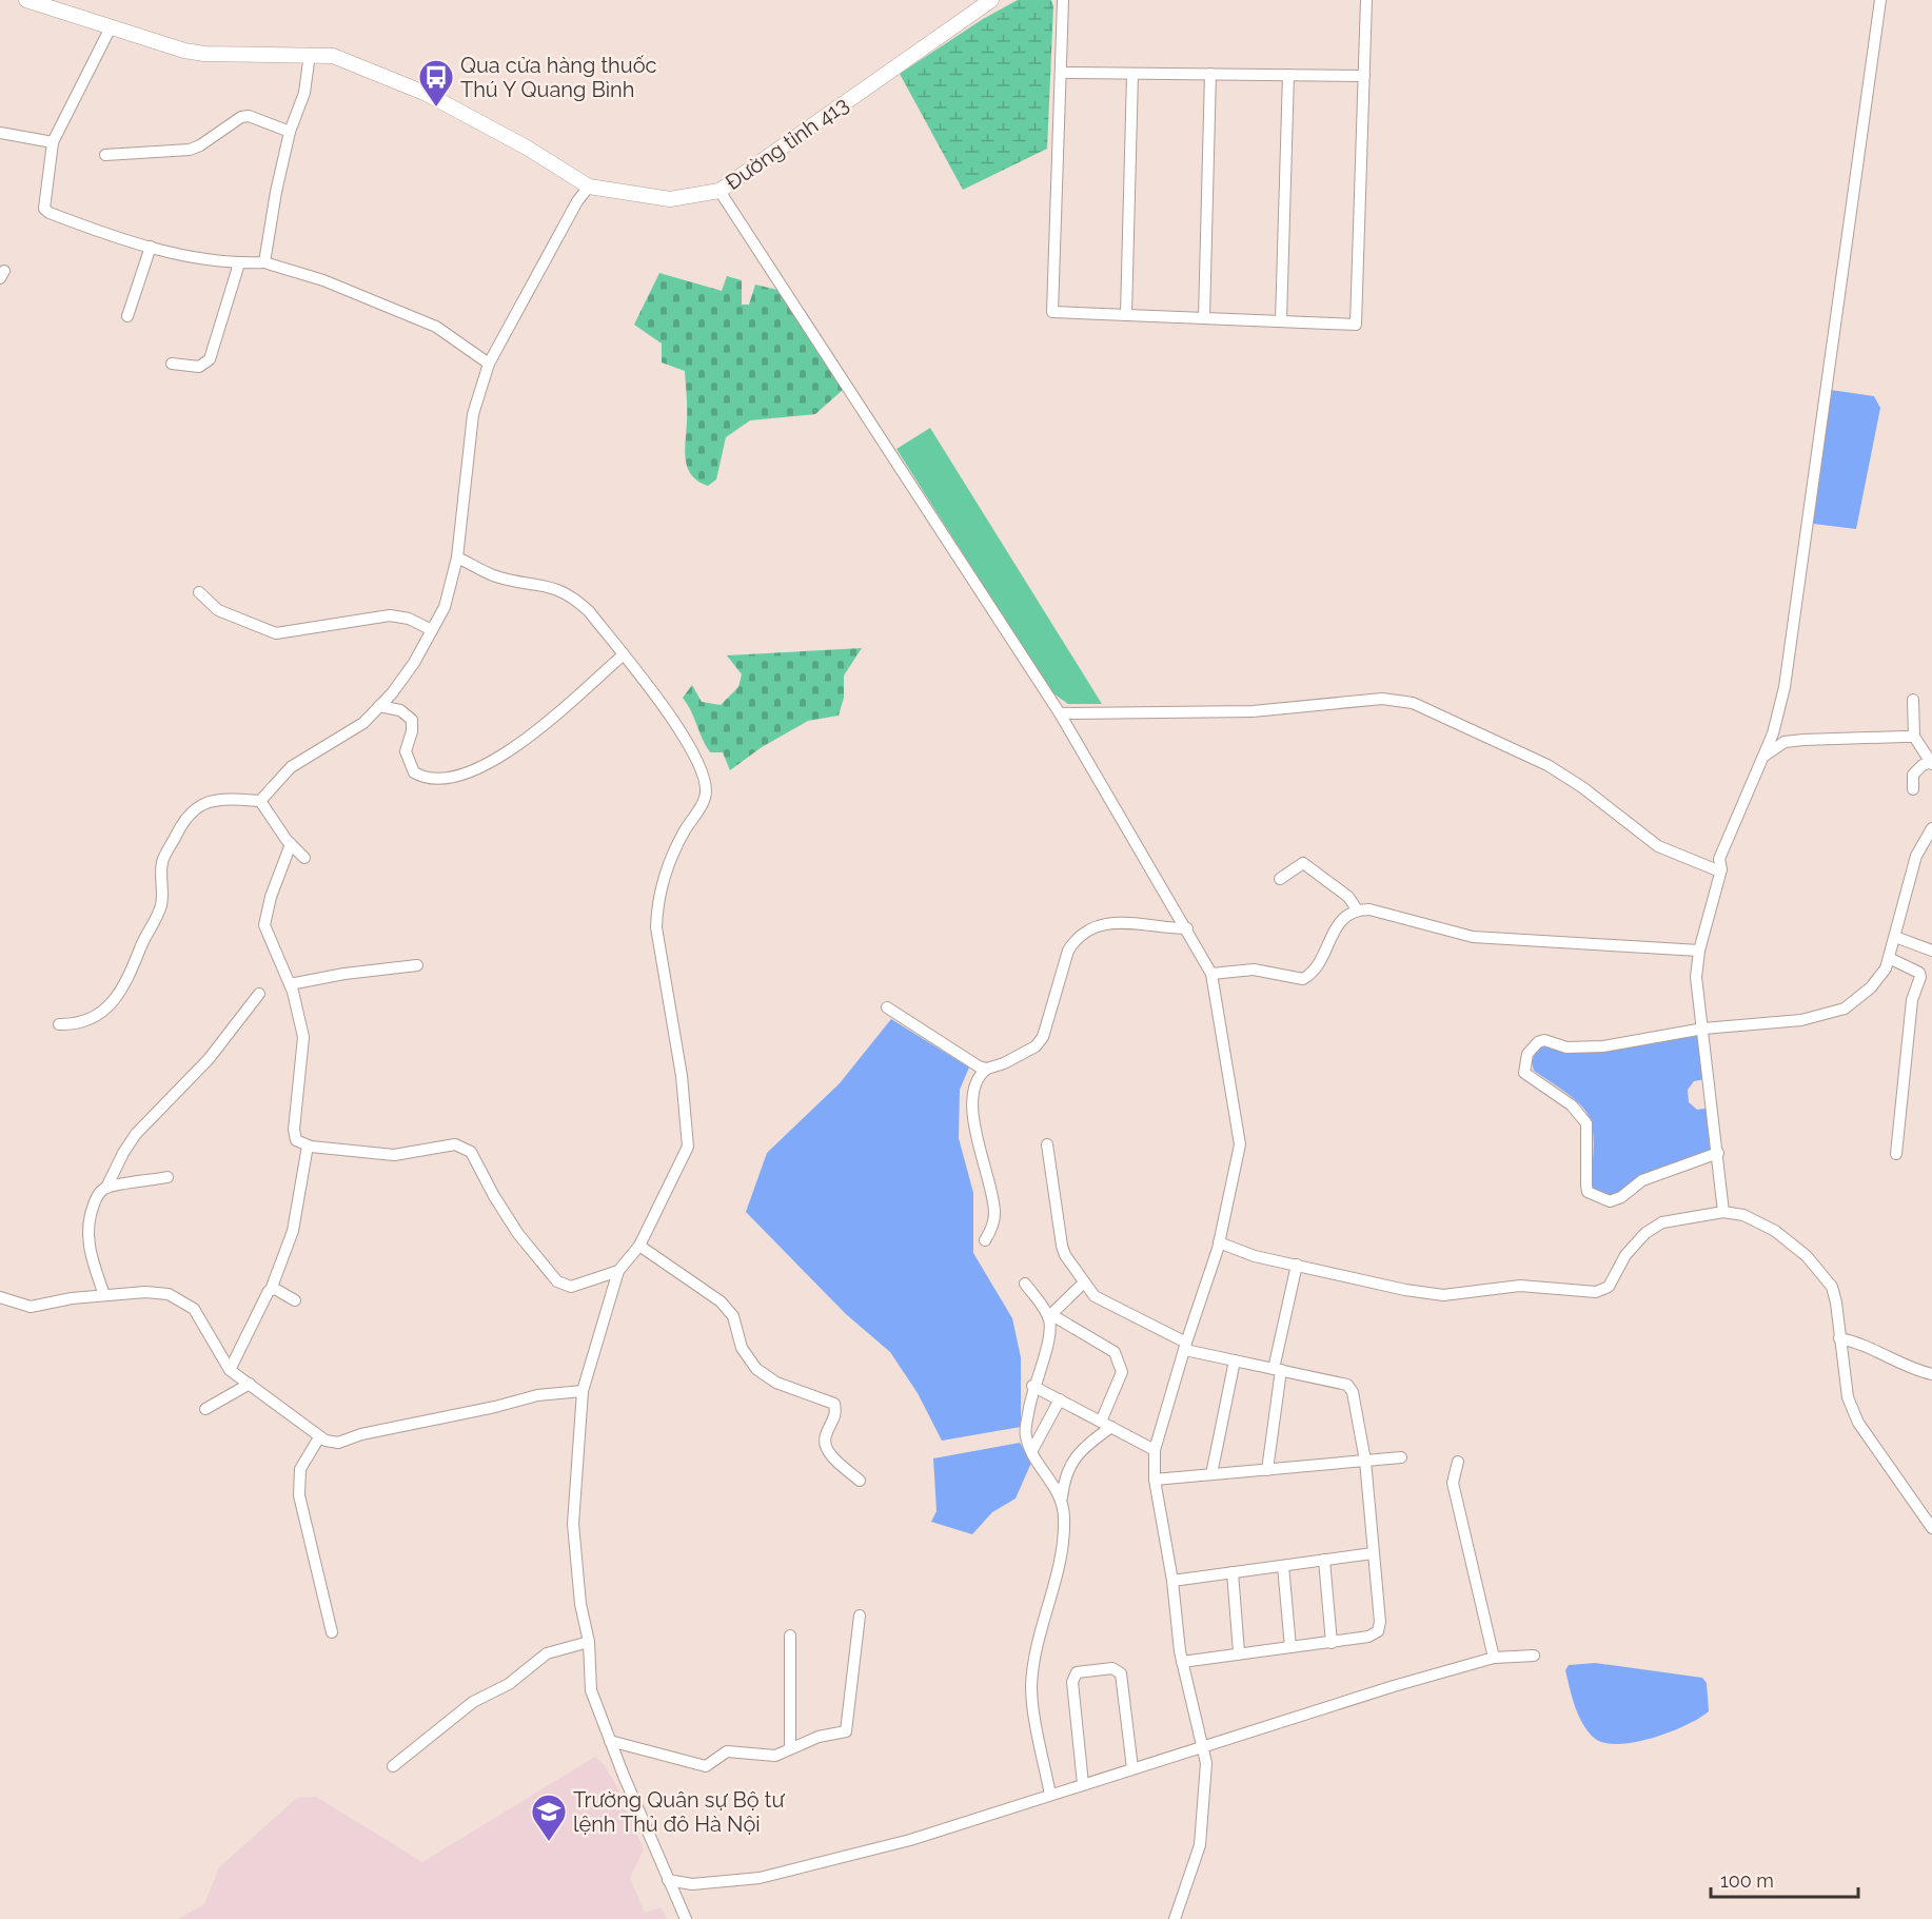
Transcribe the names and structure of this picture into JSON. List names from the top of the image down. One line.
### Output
{"streets":{"main road":["Đường tỉnh 413"]},"places":{"bus stop":["Qua cửa hàng thuốc Thú Y Quang Bình"],"school or university":["Trường Quân sự Bộ tư lệnh Thủ đô Hà Nội"]},"scale_bar":"100 m"}
